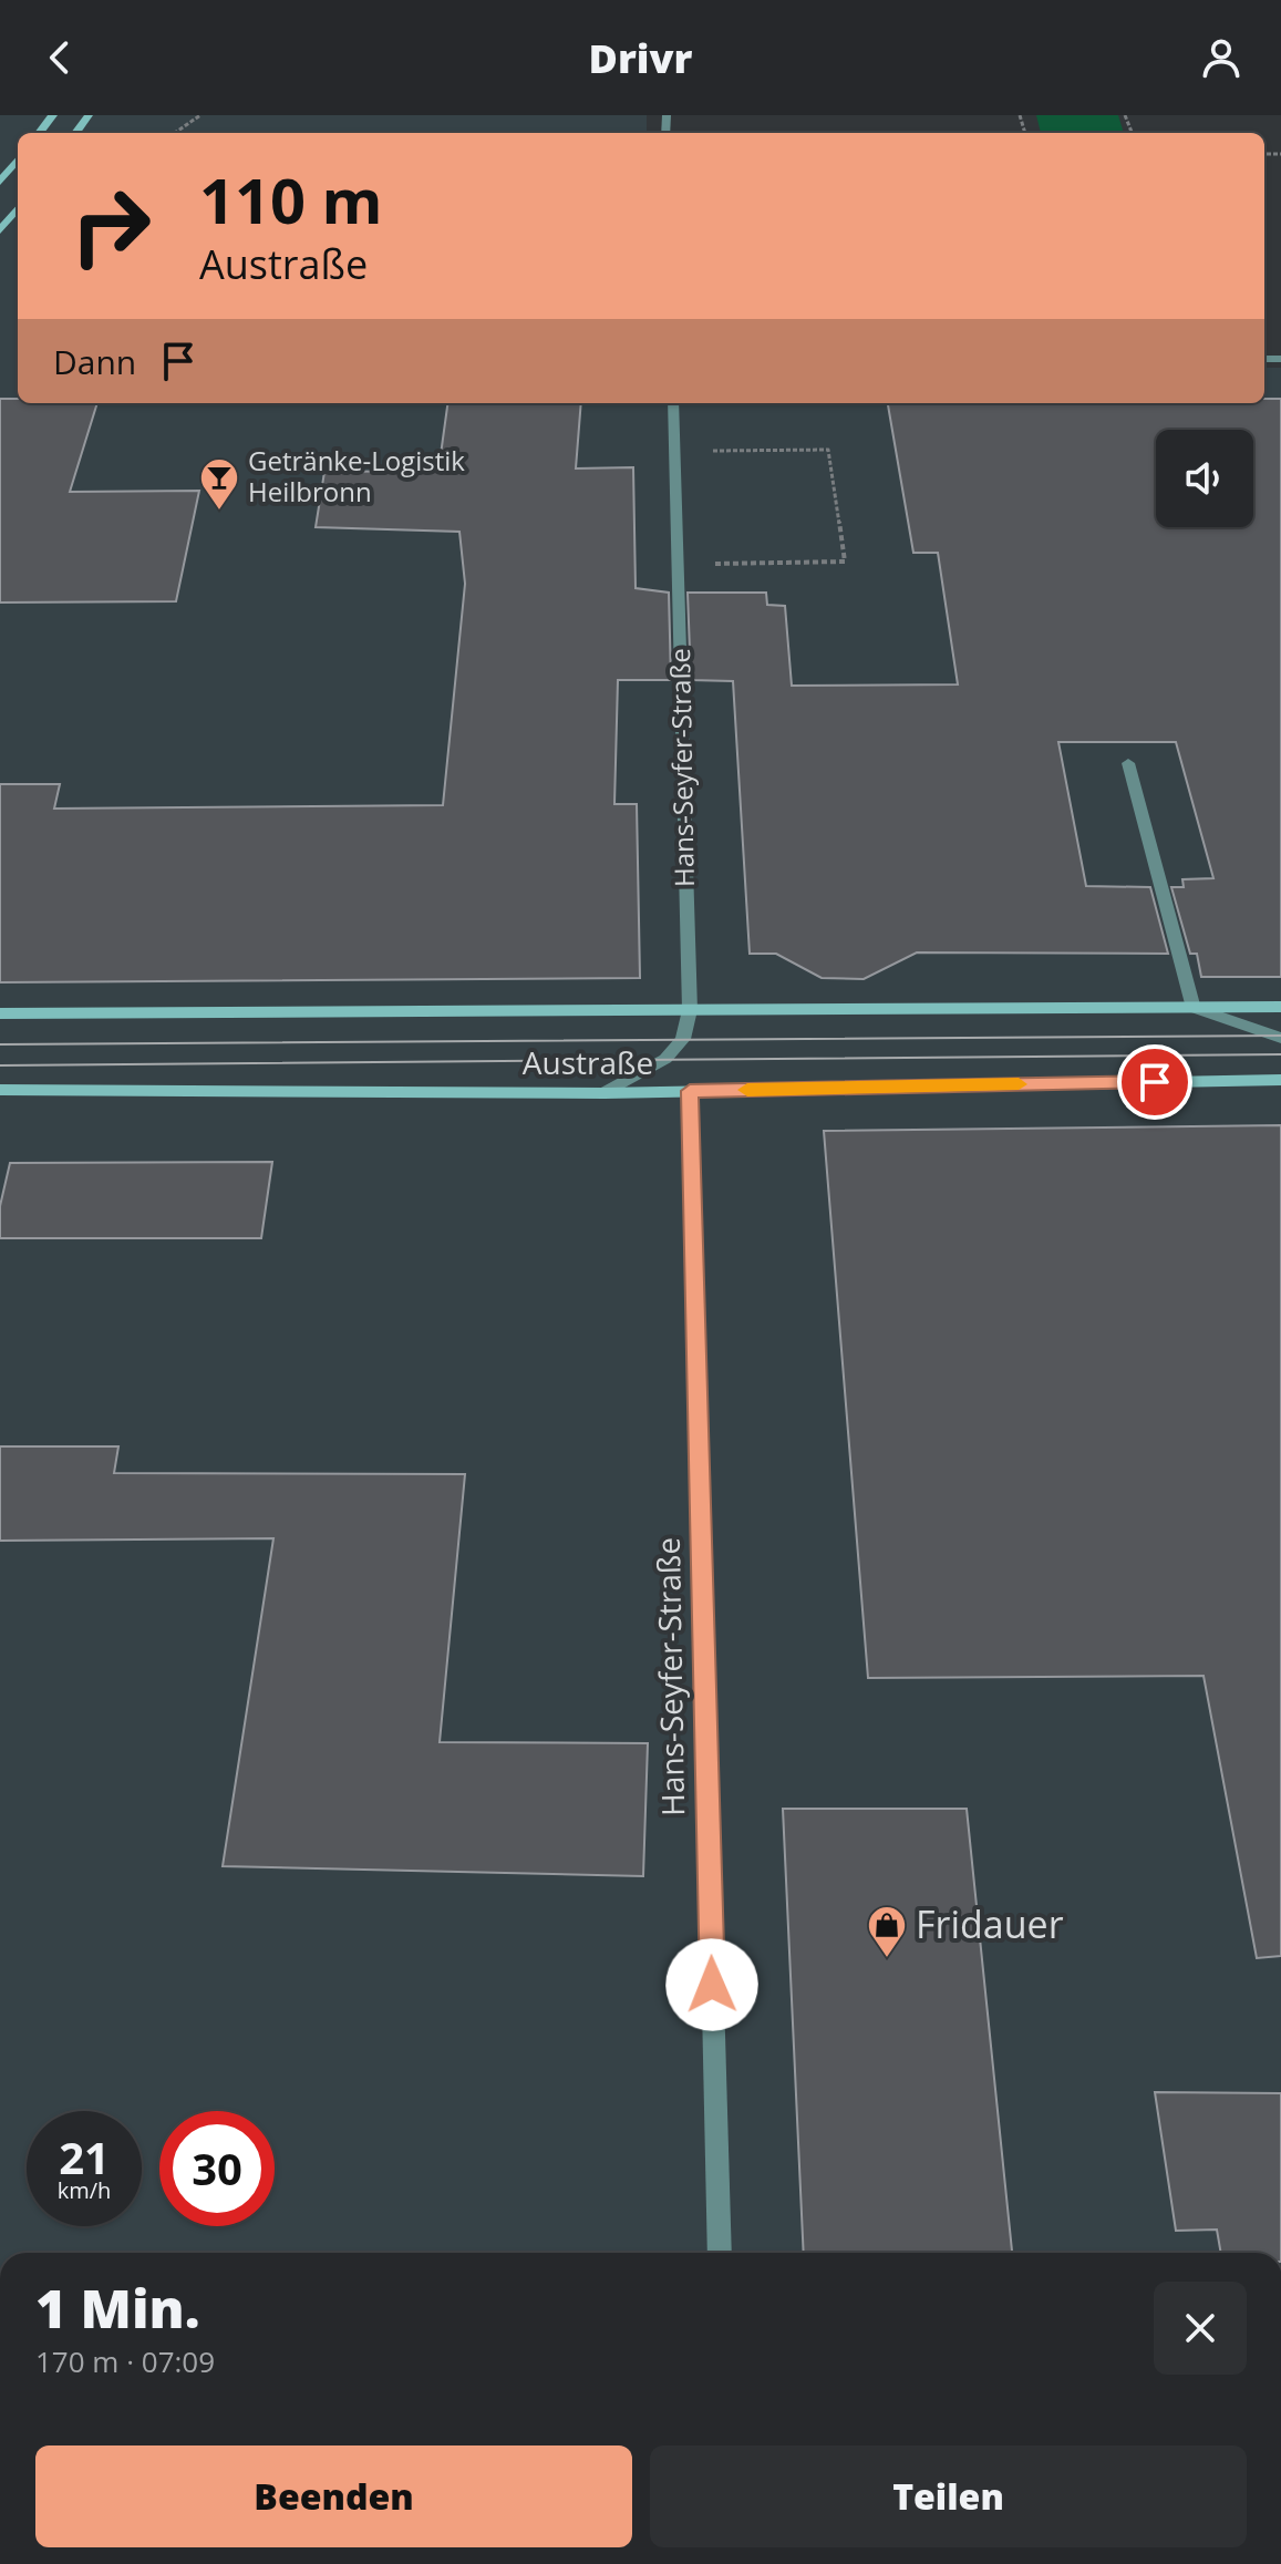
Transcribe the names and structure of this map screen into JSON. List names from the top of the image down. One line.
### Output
{"streets":{"main road":["Austraße"],"street":["Hans-Seyfer-Straße"]},"crossings":[["Hans-Seyfer-Straße","Austraße"]],"places":{"bar":["Getränke-Logistik Heilbronn"],"shop":["Fridauer"]},"page":{"header":"Drivr","turn":["110 m","Austraße"],"then":"Dann","speed":"21 km/h","limit":"30","heading":["1 Min.","170 m · 07:09"],"buttons":["Beenden","Teilen"]}}
